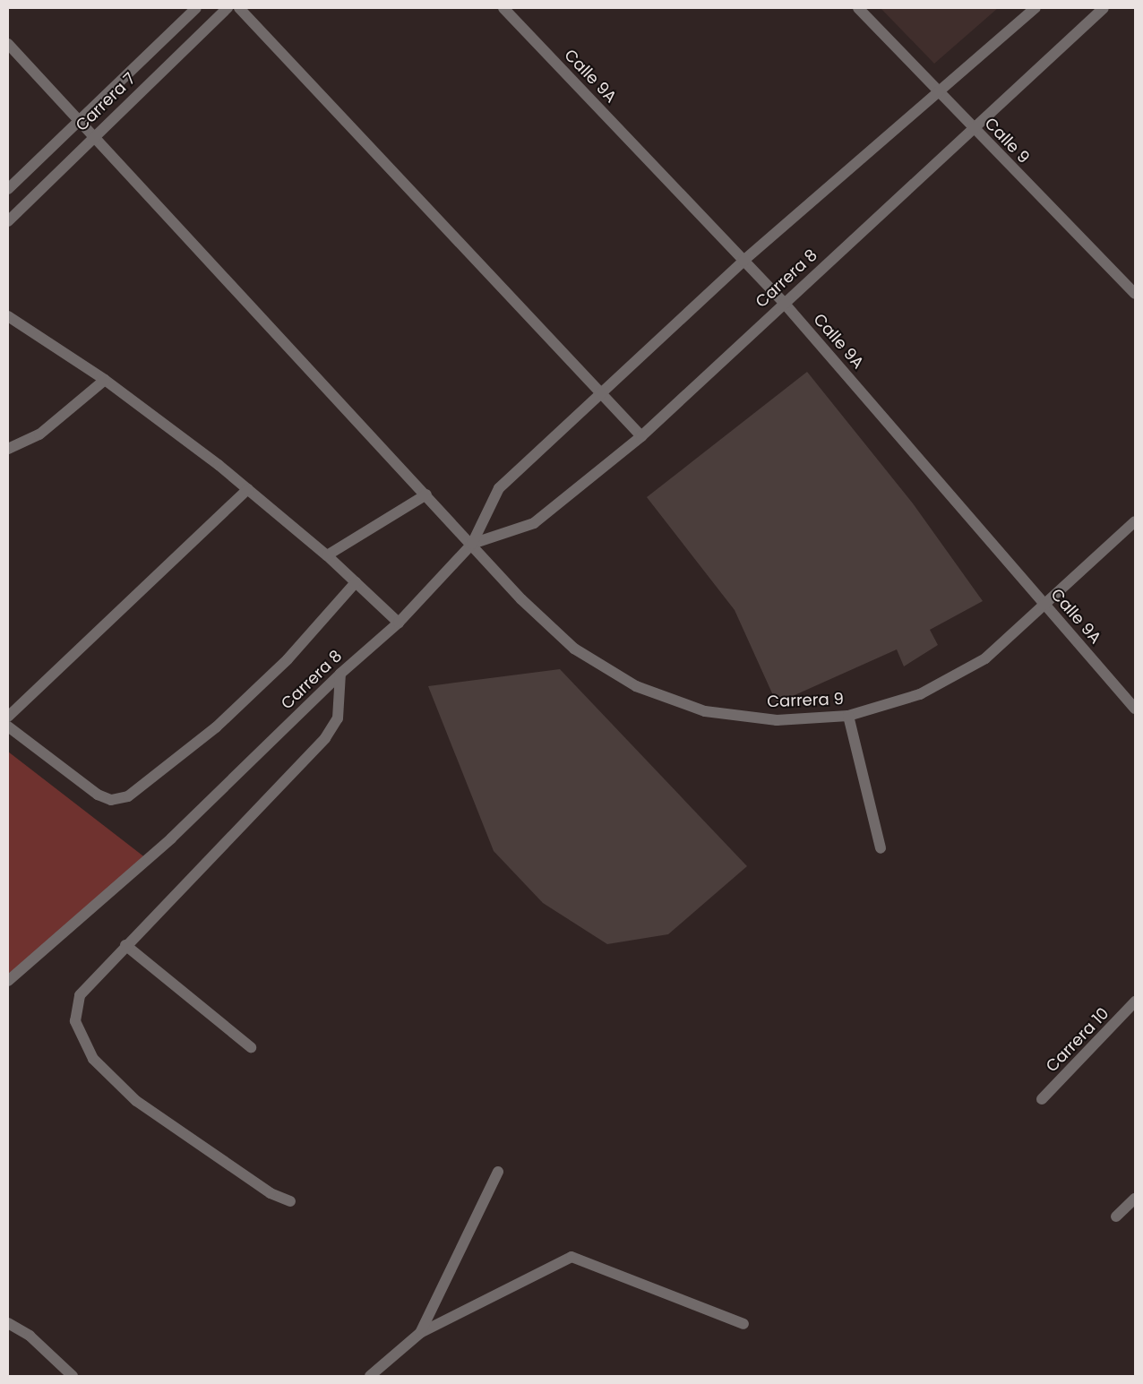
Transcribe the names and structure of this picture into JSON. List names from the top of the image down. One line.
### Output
{"streets":{"street":["Calle 9A","Carrera 7","Calle 9","Carrera 8","Carrera 9","Carrera 10"]},"crossings":[["Calle 9A","Carrera 8"],["Calle 9A","Carrera 9"],["Carrera 7","Carrera 9"],["Calle 9","Carrera 8"],["Carrera 8","Carrera 9"]]}
